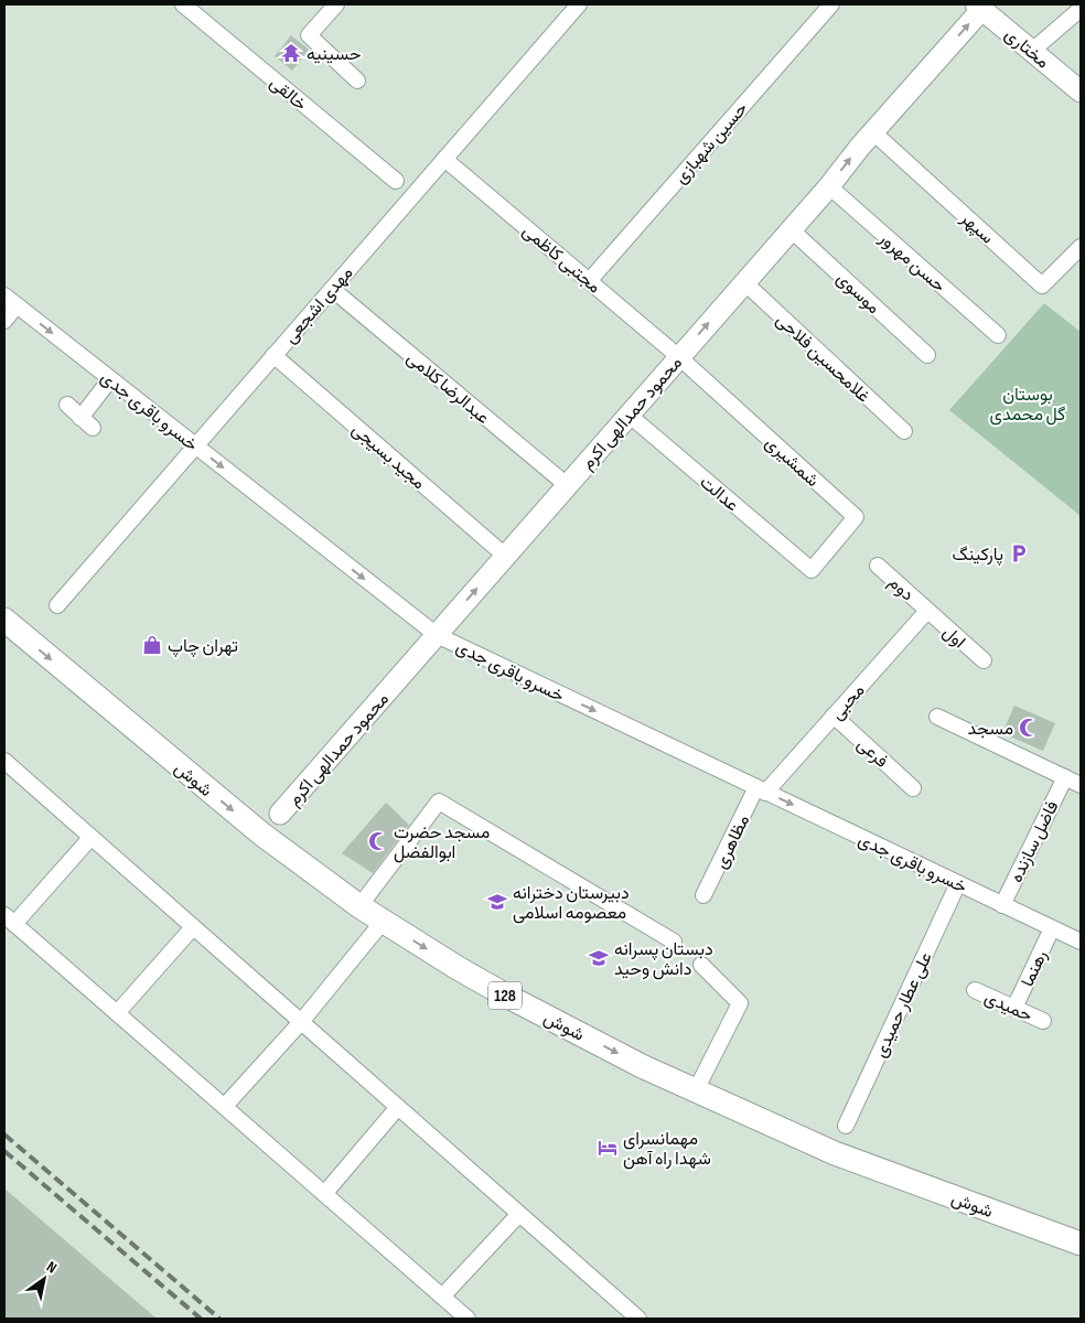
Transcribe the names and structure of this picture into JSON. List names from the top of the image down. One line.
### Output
{"streets":{"main road":["شوش","128"],"street":["مختاری","خالقی","حسین شهبازی","سپهر","مجتبی کاظمی","حسن مهرور","موسوی","مهدی اشجعی","غلامحسین فلاحی","عبدالرضا کلامی","خسرو باقری جدی","محمود حمدالهی اکرم","مجید بسیجی","شمشیری","عدالت","دوم","اول","محبی","فرعی","مظاهری","فاضل سازنده","رهنما","علی عطار حمیدی","حمیدی"]},"crossings":[["مختاری","محمود حمدالهی اکرم"],["حسین شهبازی","مجتبی کاظمی"],["سپهر","محمود حمدالهی اکرم"],["مجتبی کاظمی","مهدی اشجعی"],["مجتبی کاظمی","محمود حمدالهی اکرم"],["مجتبی کاظمی","شمشیری"],["حسن مهرور","محمود حمدالهی اکرم"],["موسوی","محمود حمدالهی اکرم"],["مهدی اشجعی","عبدالرضا کلامی"],["مهدی اشجعی","خسرو باقری جدی"],["مهدی اشجعی","مجید بسیجی"],["غلامحسین فلاحی","محمود حمدالهی اکرم"],["عبدالرضا کلامی","محمود حمدالهی اکرم"],["خسرو باقری جدی","محمود حمدالهی اکرم"],["خسرو باقری جدی","محبی"],["خسرو باقری جدی","مظاهری"],["خسرو باقری جدی","فاضل سازنده"],["خسرو باقری جدی","رهنما"],["خسرو باقری جدی","علی عطار حمیدی"],["محمود حمدالهی اکرم","مجید بسیجی"],["محمود حمدالهی اکرم","شمشیری"],["محمود حمدالهی اکرم","عدالت"],["شمشیری","عدالت"],["دوم","اول"],["دوم","محبی"],["اول","محبی"],["محبی","فرعی"],["محبی","مظاهری"],["رهنما","حمیدی"]],"one_way":["خسرو باقری جدی","محمود حمدالهی اکرم","شوش"],"parks":["بوستان گل محمدی"],"places":{"temple":["حسینیه"],"parking":["پارکینگ"],"shop":["تهران چاپ"],"mosque":["مسجد","مسجد حضرت ابوالفضل"],"school or university":["دبیرستان دخترانه معصومه اسلامی","دبستان پسرانه دانش وحید"],"hotel":["مهمانسرای شهدا راه آهن"]},"north":"top right"}
